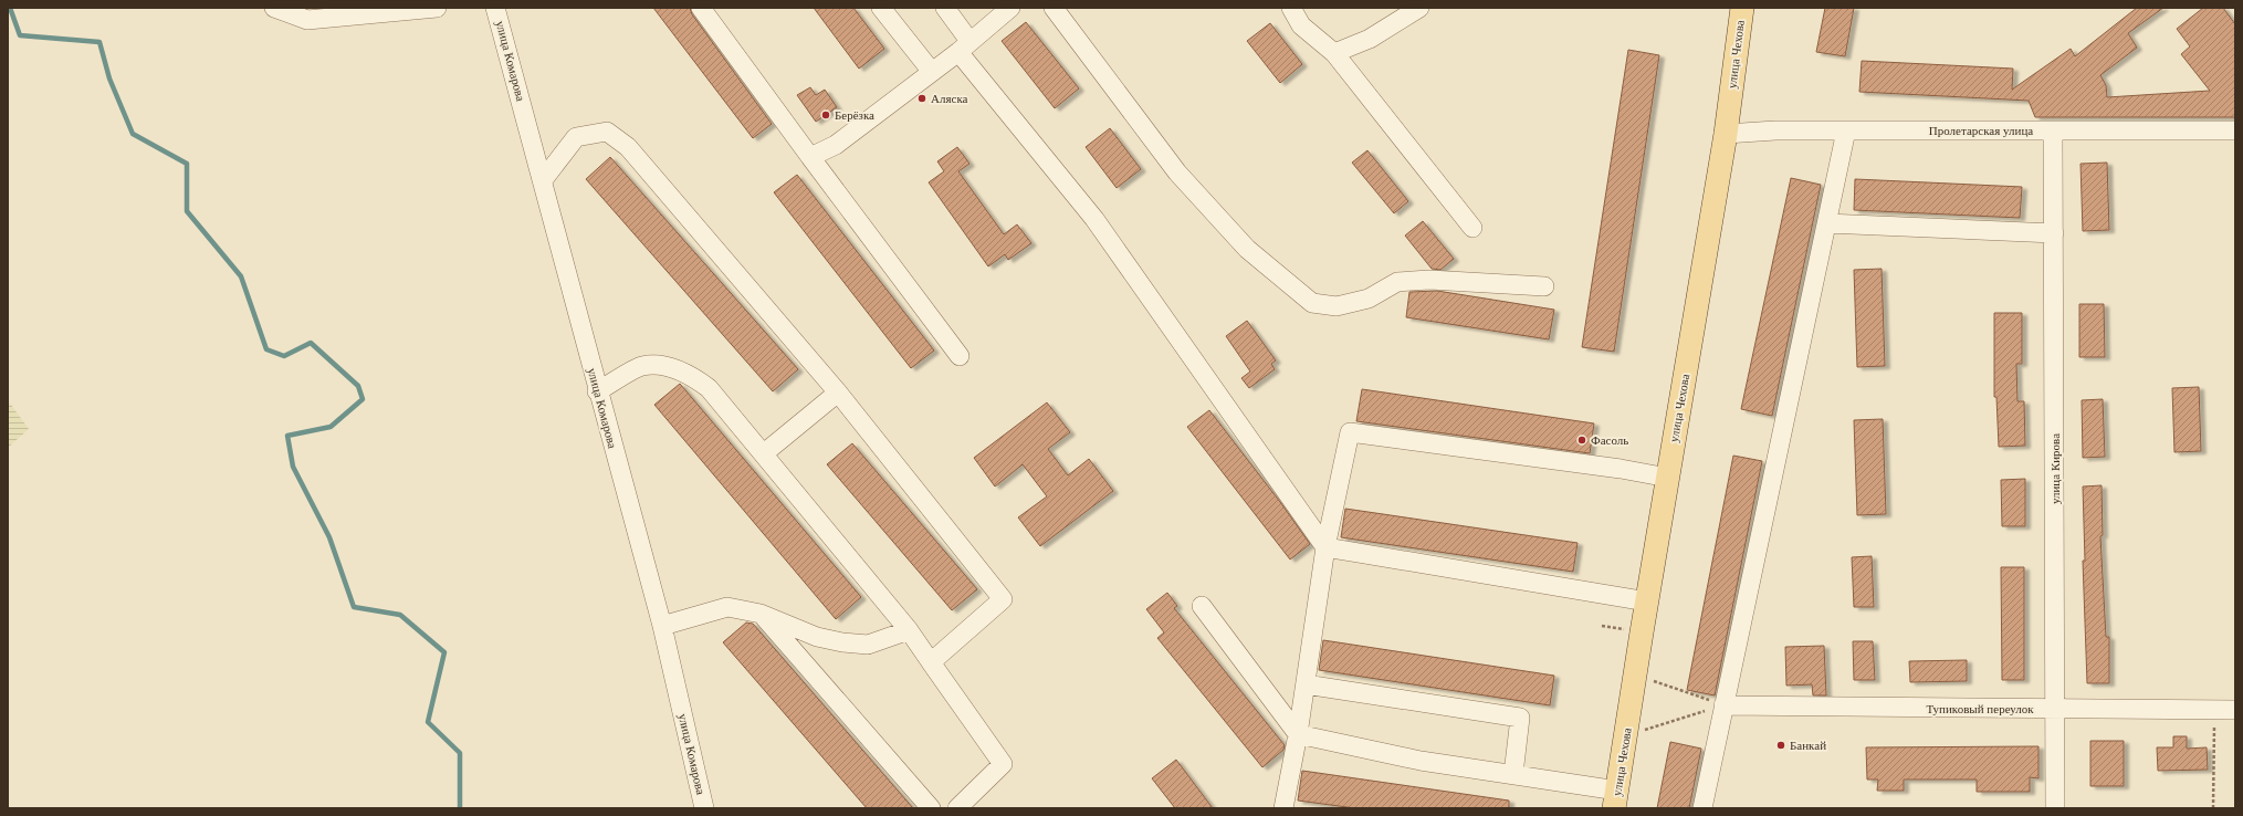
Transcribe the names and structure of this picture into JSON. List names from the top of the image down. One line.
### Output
{"streets":{"main road":["улица Чехова"],"street":["улица Комарова","Пролетарская улица","улица Кирова","Тупиковый переулок"]},"crossings":[["улица Чехова","Пролетарская улица"],["Пролетарская улица","улица Кирова"],["улица Кирова","Тупиковый переулок"]],"places":["Аляска","Берёзка","Фасоль","Банкай"]}
